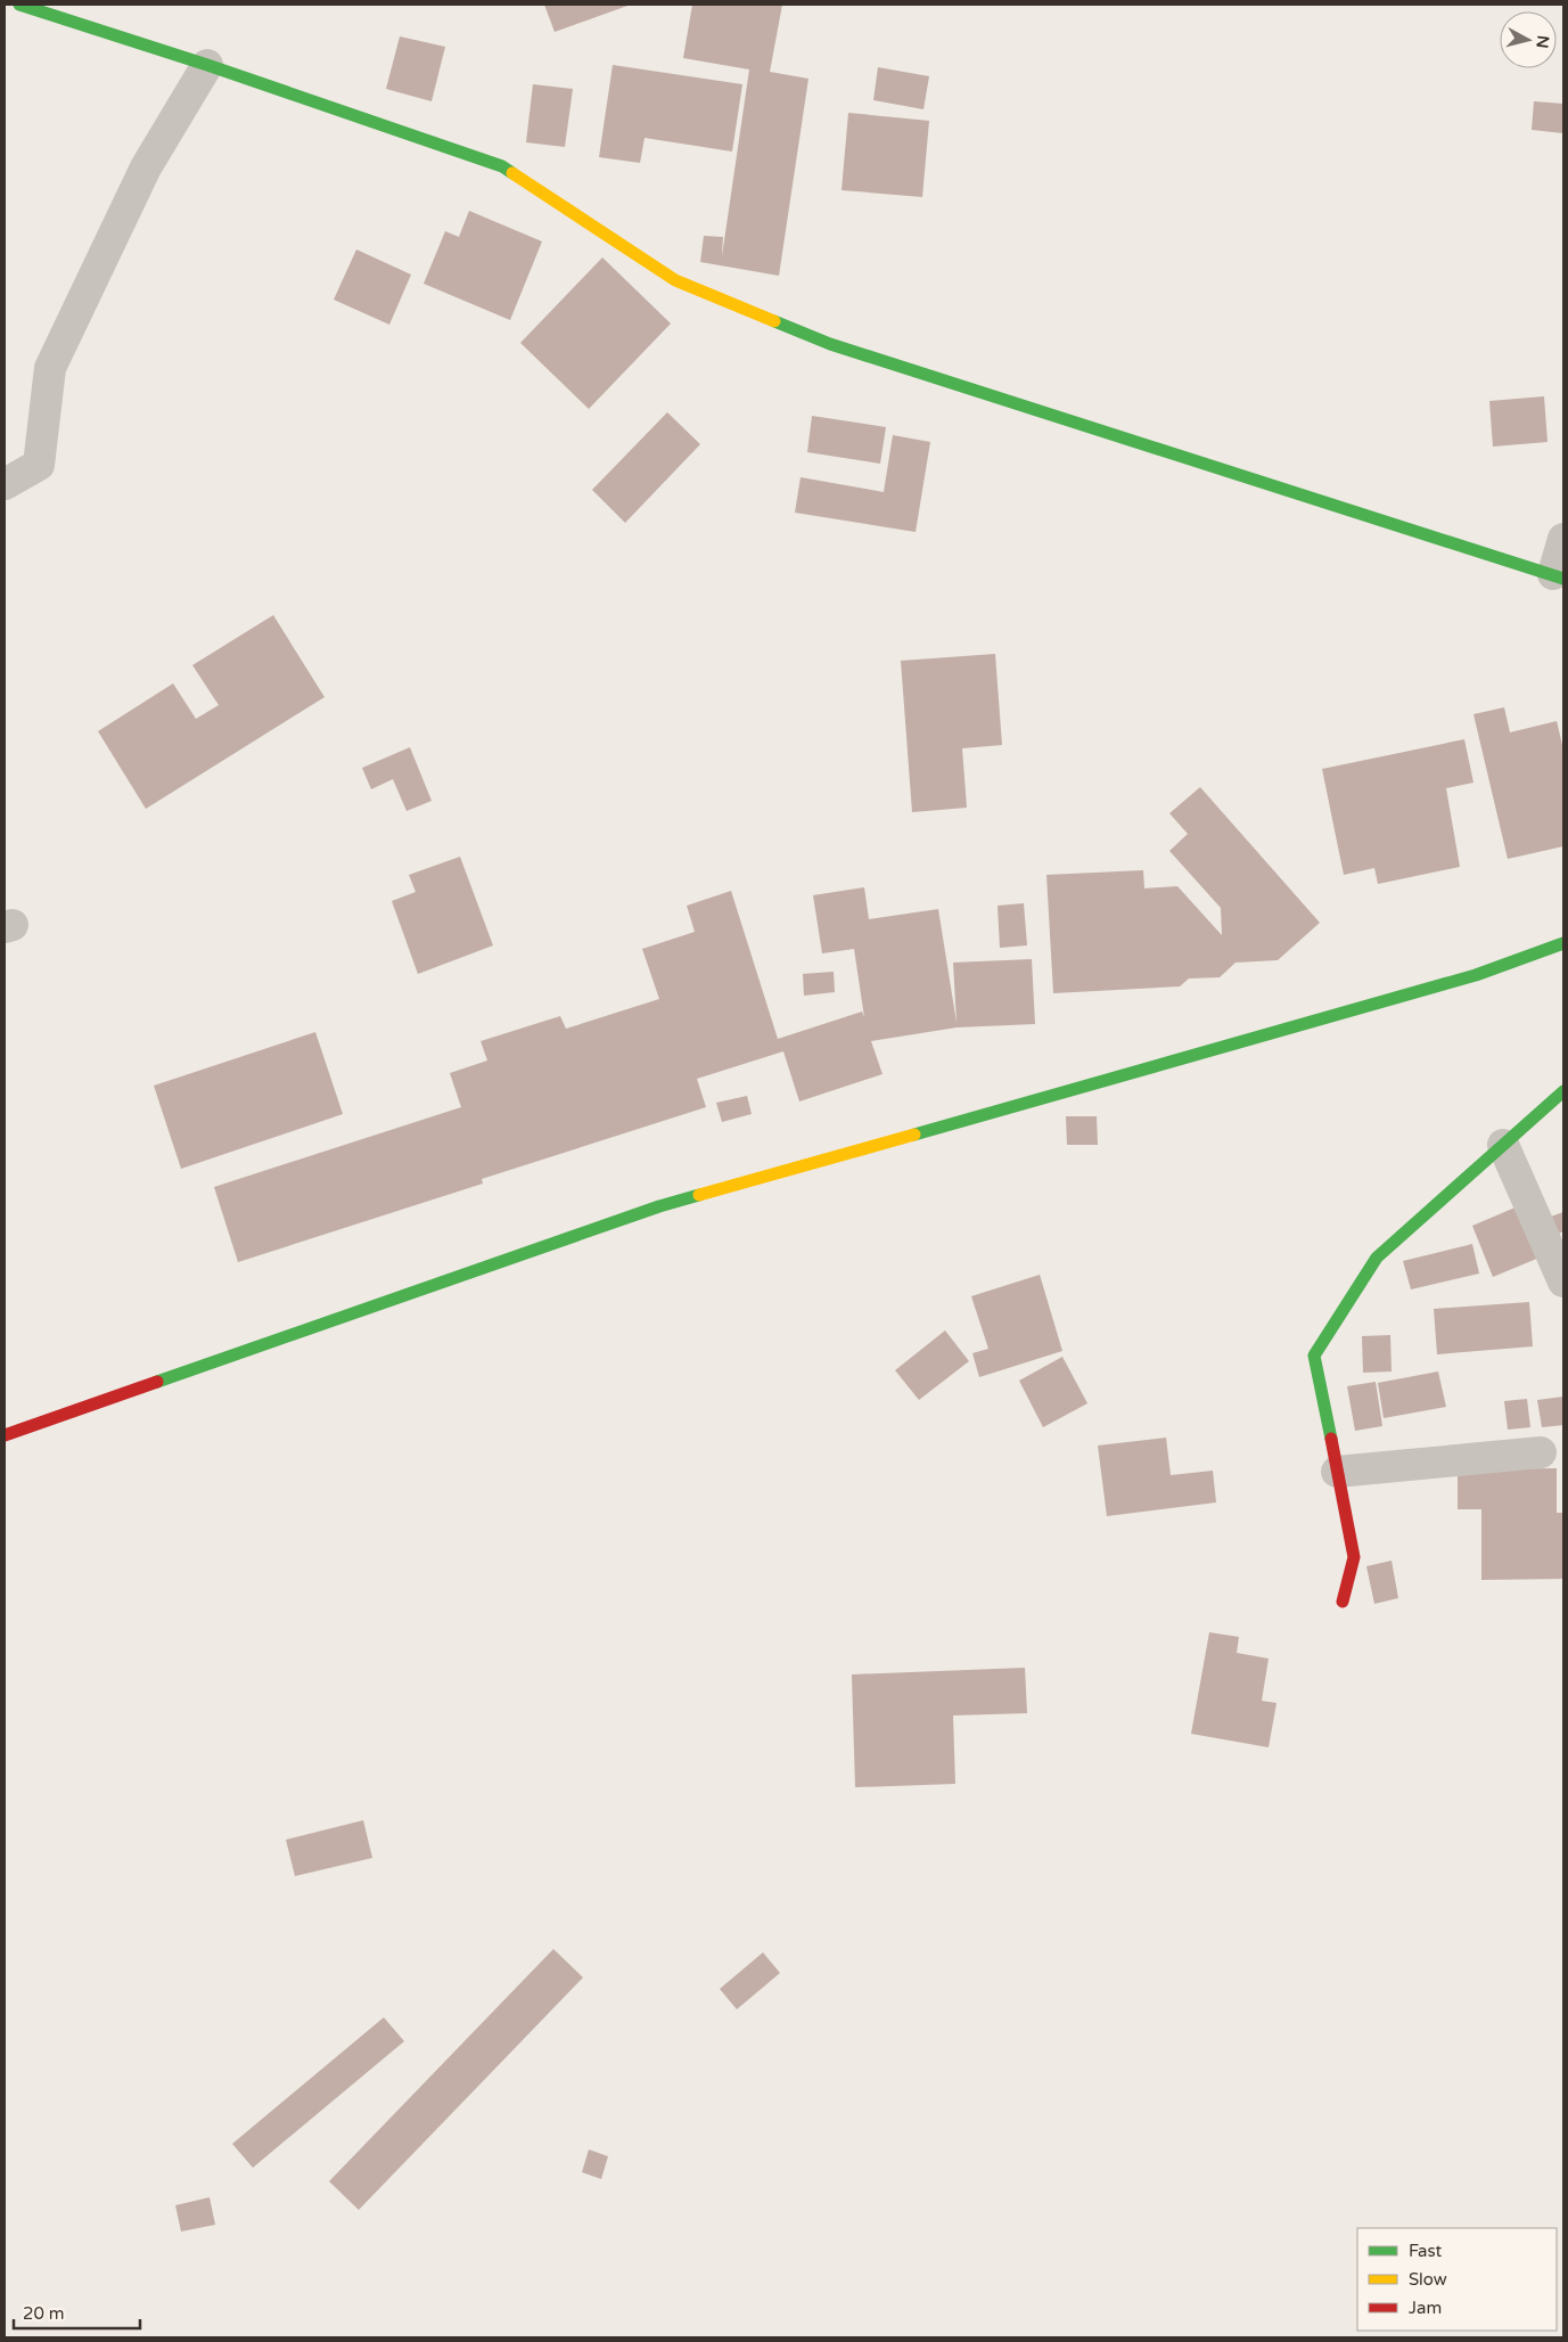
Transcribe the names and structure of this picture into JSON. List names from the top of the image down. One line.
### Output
{"legend":["Fast","Slow","Jam"],"scale_bar":"20 m","north":"right"}
